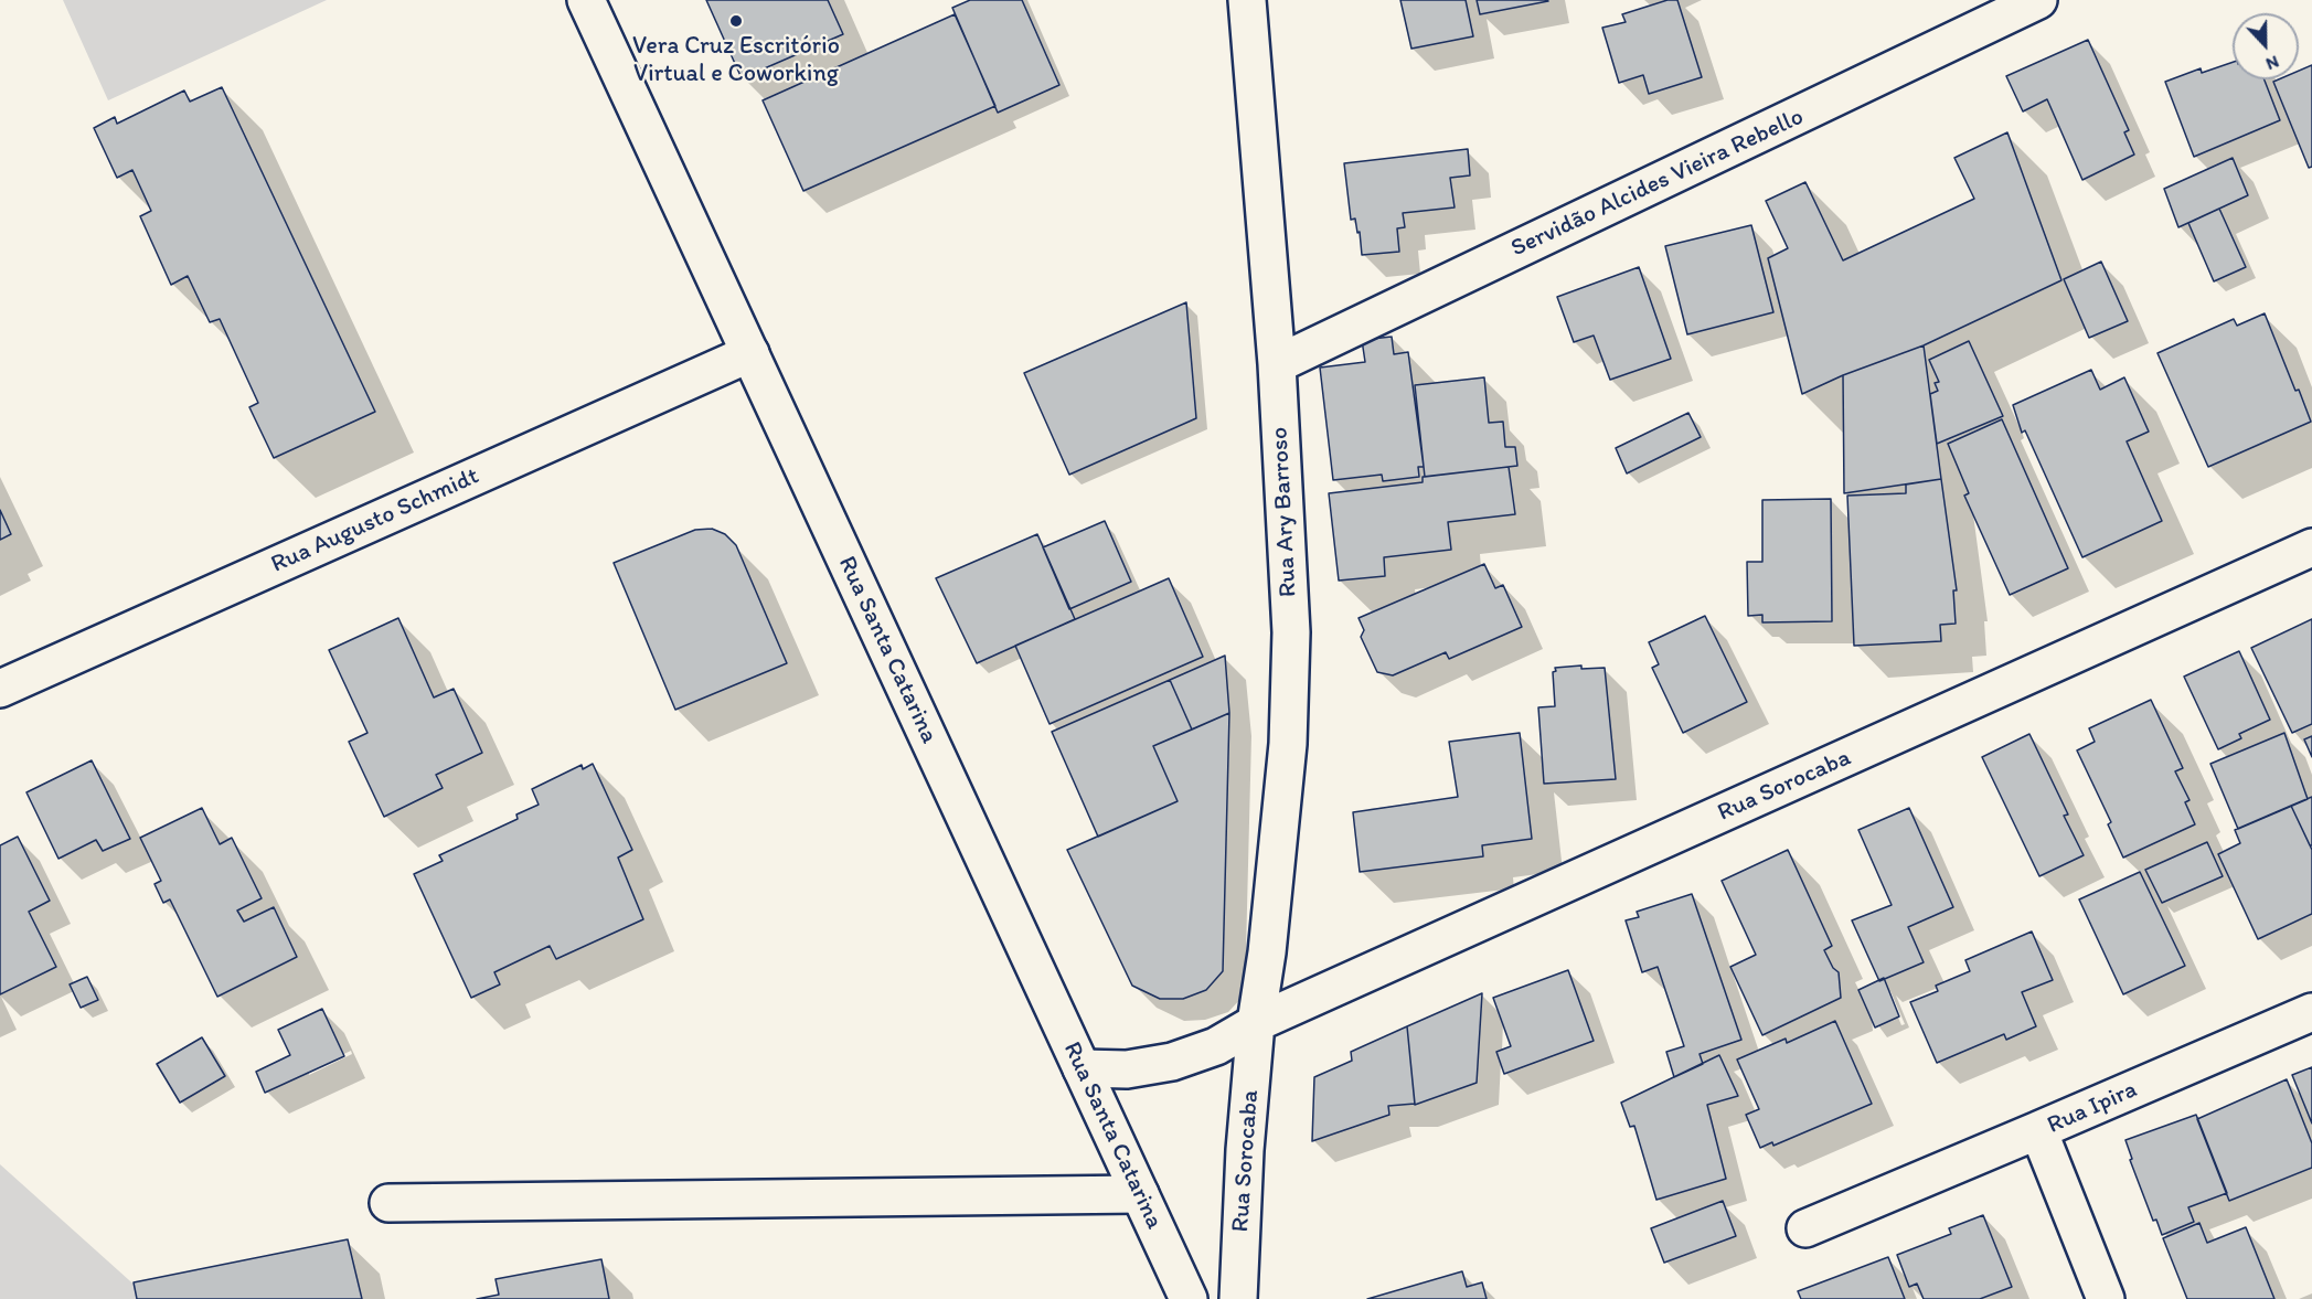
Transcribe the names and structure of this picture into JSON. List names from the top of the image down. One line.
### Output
{"streets":{"street":["Servidão Alcides Vieira Rebello","Rua Ary Barroso","Rua Augusto Schmidt","Rua Santa Catarina","Rua Sorocaba","Rua Ipira"]},"crossings":[["Servidão Alcides Vieira Rebello","Rua Ary Barroso"],["Rua Ary Barroso","Rua Sorocaba"],["Rua Augusto Schmidt","Rua Santa Catarina"],["Rua Santa Catarina","Rua Sorocaba"]],"places":["Vera Cruz Escritório Virtual e Coworking"],"north":"bottom"}
